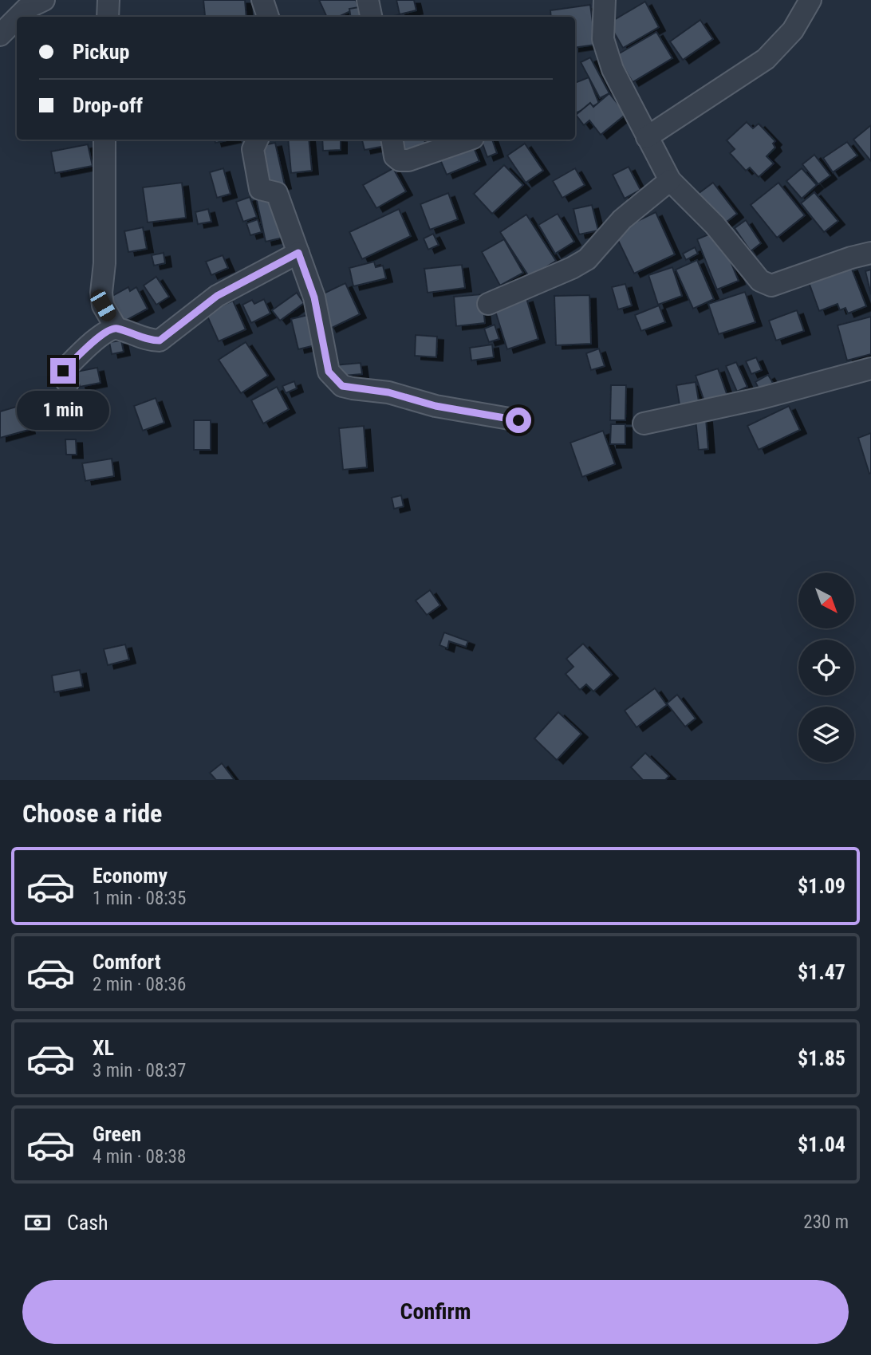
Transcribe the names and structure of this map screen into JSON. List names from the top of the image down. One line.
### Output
{"north":"bottom right","page":{"banner":["Pickup","Drop-off"],"bubble":"1 min","heading":"Choose a ride","list":[{"name":"Economy","note":"1 min · 08:35","value":"$1.09"},{"name":"Comfort","note":"2 min · 08:36","value":"$1.47"},{"name":"XL","note":"3 min · 08:37","value":"$1.85"},{"name":"Green","note":"4 min · 08:38","value":"$1.04"}],"pay":["Cash","230 m"],"buttons":"Confirm"}}
